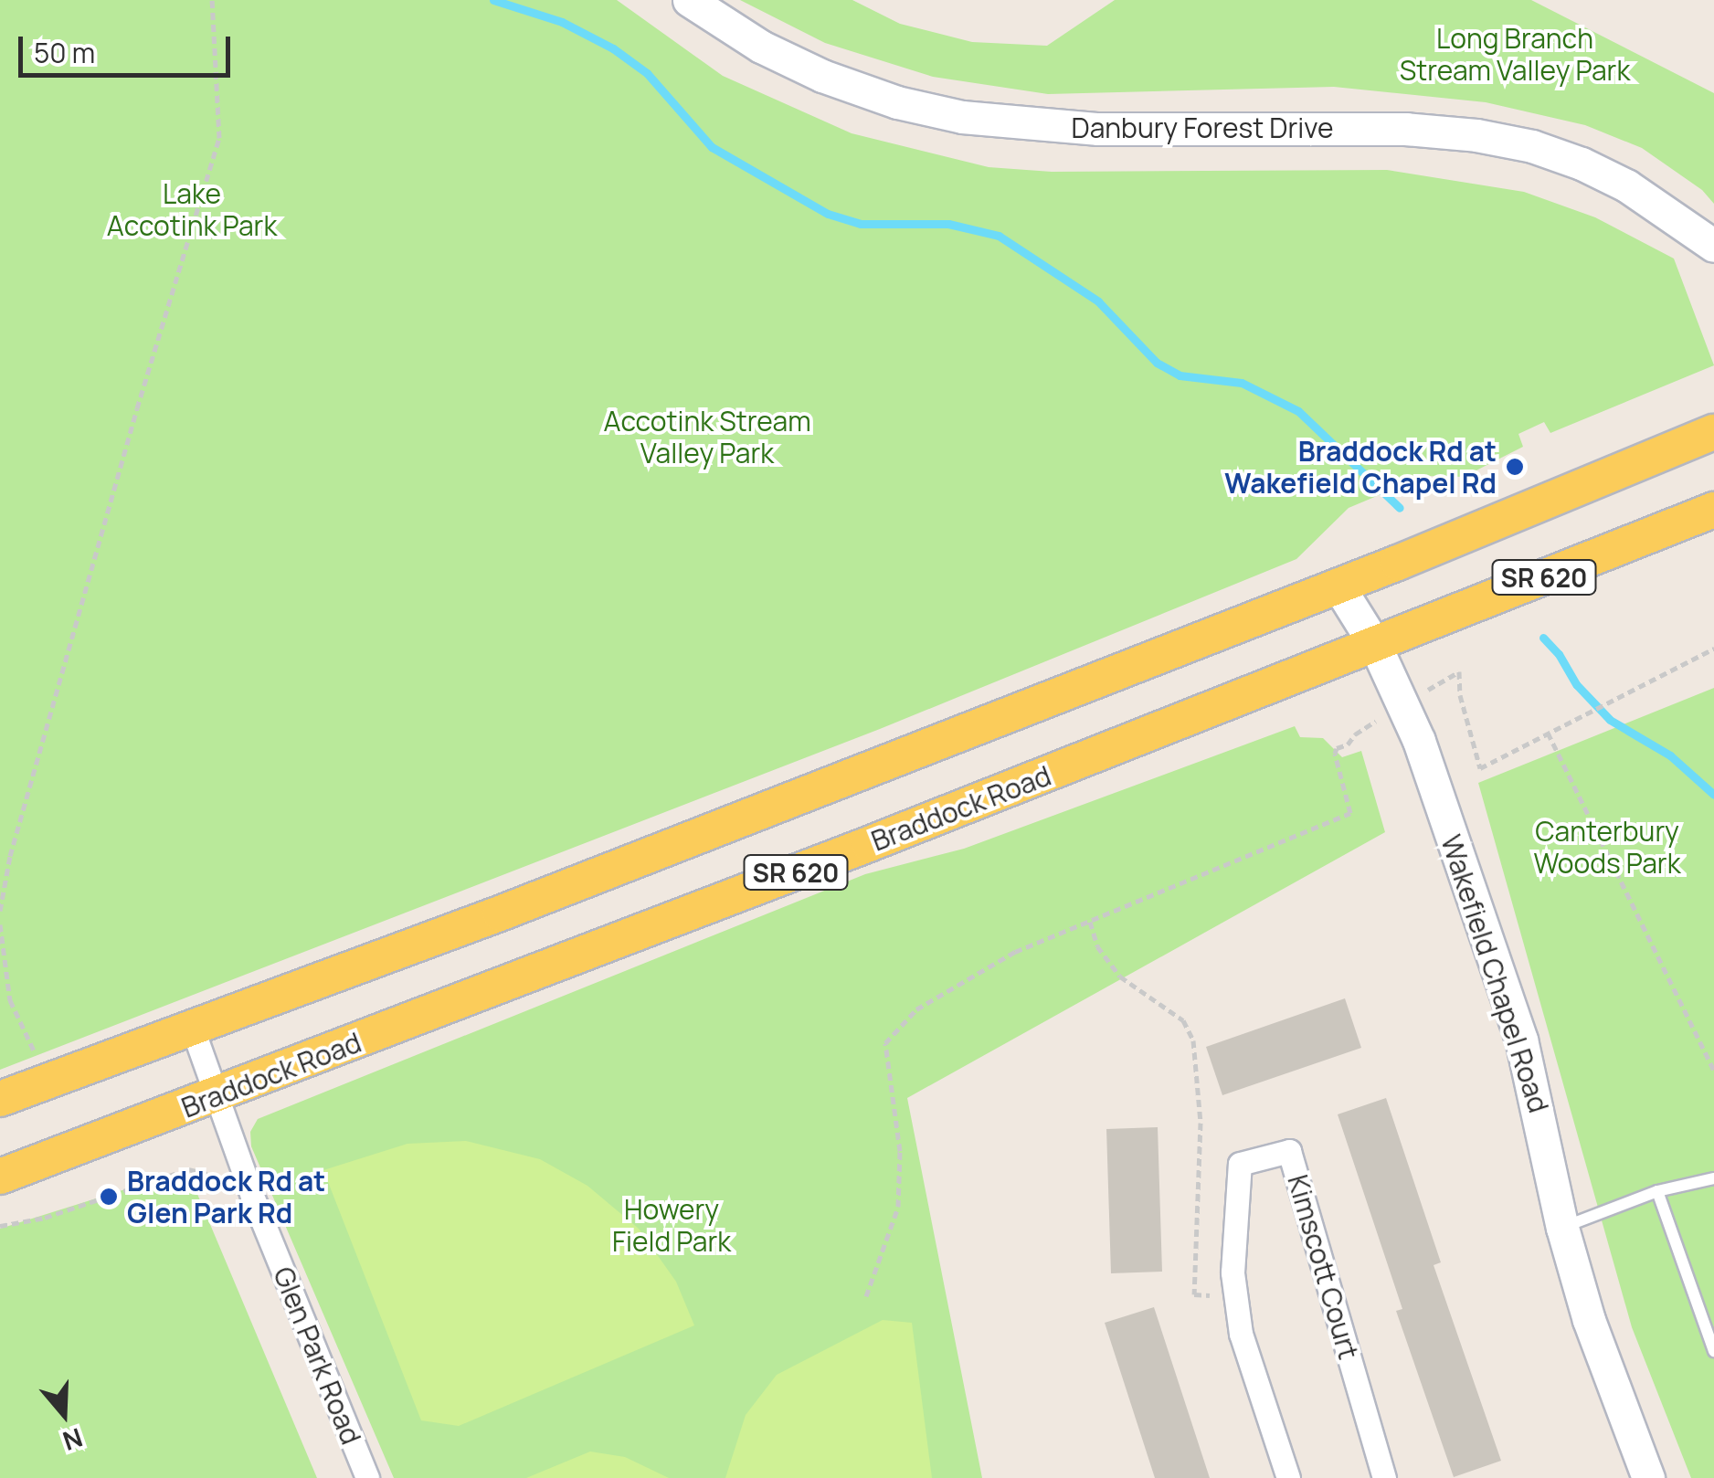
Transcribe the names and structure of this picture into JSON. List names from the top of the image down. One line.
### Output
{"streets":{"main road":["SR 620","Braddock Road"],"street":["Danbury Forest Drive","Wakefield Chapel Road","Kimscott Court","Glen Park Road"]},"crossings":[["SR 620","Wakefield Chapel Road"],["SR 620","Glen Park Road"],["Braddock Road","Wakefield Chapel Road"],["Braddock Road","Glen Park Road"]],"parks":["Long Branch Stream Valley Park","Lake Accotink Park","Accotink Stream Valley Park","Canterbury Woods Park","Howery Field Park"],"places":["Braddock Rd at Wakefield Chapel Rd","Braddock Rd at Glen Park Rd"],"scale_bar":"50 m","north":"bottom"}
